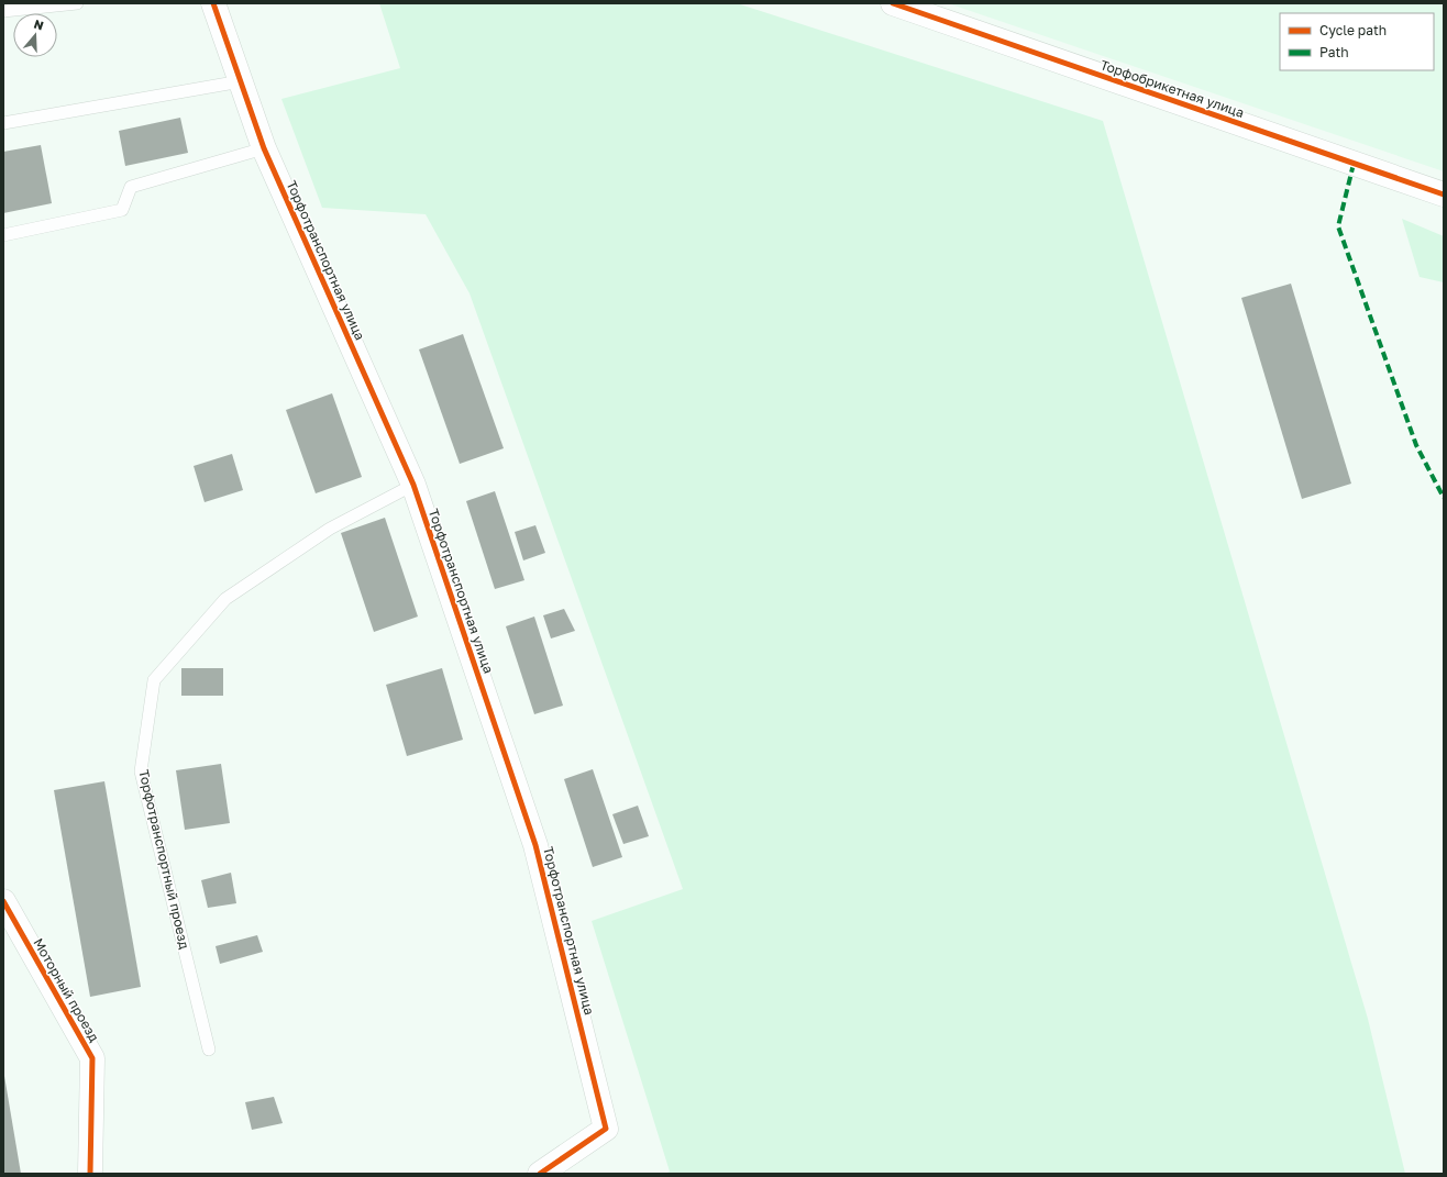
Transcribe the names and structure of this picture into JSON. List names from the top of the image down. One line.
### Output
{"streets":{"street":["Торфобрикетная улица","Торфотранспортная улица","Моторный проезд"],"lane":["Торфотранспортный проезд"]},"crossings":[["Торфотранспортная улица","Торфотранспортный проезд"]],"legend":["Cycle path","Path"],"north":"top"}
